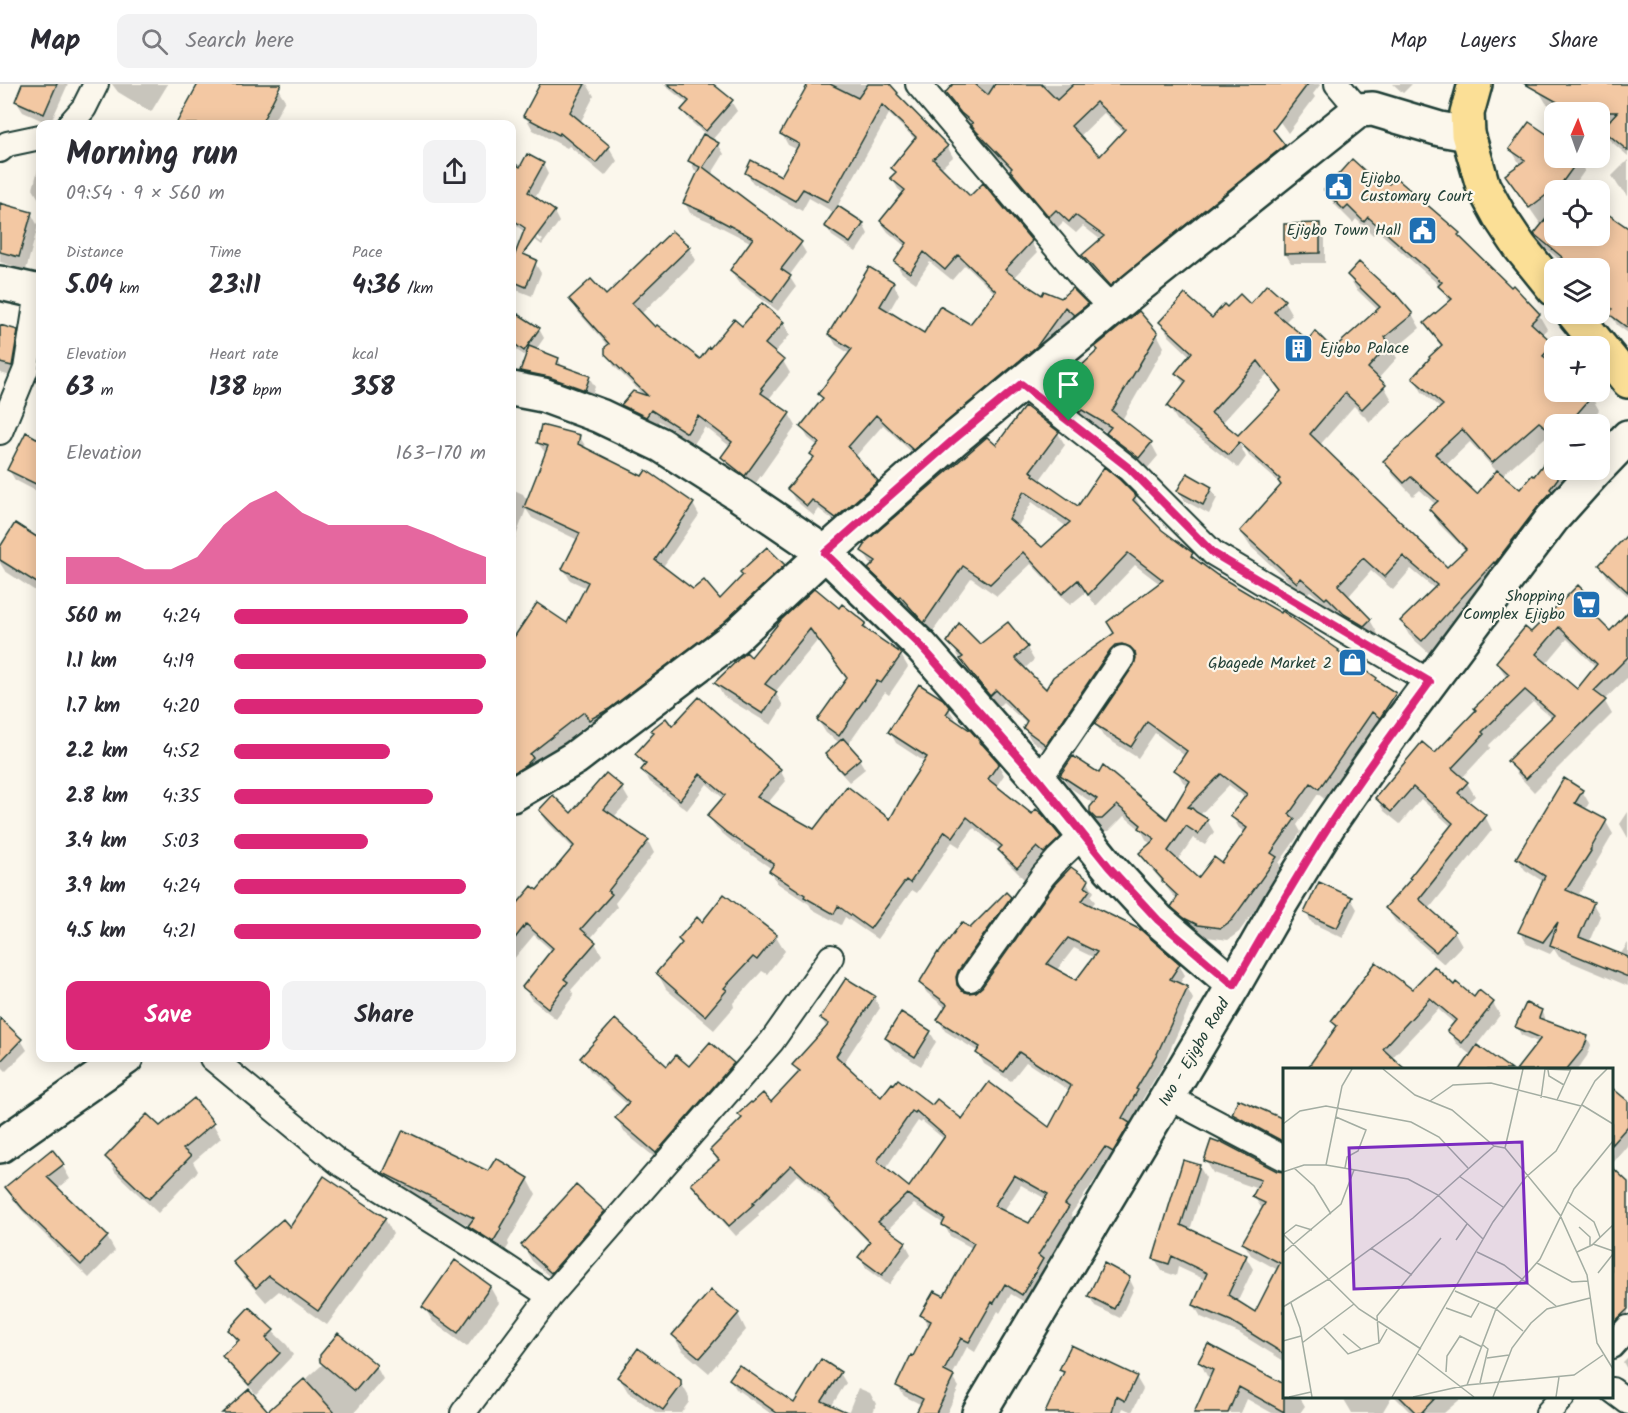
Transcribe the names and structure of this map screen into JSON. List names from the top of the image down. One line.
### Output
{"streets":{"main road":["Iwo - Ejigbo Road"]},"places":{"public building":["Ejigbo Customary Court","Ejigbo Town Hall"],"building":["Ejigbo Palace"],"supermarket":["Shopping Complex Ejigbo"],"shop":["Gbagede Market 2"]},"north":"top","page":{"header":"Map","search":"Search here","nav":["Map","Layers","Share"],"map_buttons":["+","−"],"heading":["Morning run","09:54 · 9 × 560 m"],"stats":[["Distance","5.04 km"],["Time","23:11"],["Pace","4:36 /km"],["Elevation","63 m"],["Heart rate","138 bpm"],["kcal","358"]],"chart":["Elevation","163–170 m"],"list":[{"name":"560 m","note":"4:24"},{"name":"1.1 km","note":"4:19"},{"name":"1.7 km","note":"4:20"},{"name":"2.2 km","note":"4:52"},{"name":"2.8 km","note":"4:35"},{"name":"3.4 km","note":"5:03"},{"name":"3.9 km","note":"4:24"},{"name":"4.5 km","note":"4:21"}],"buttons":["Save","Share"]}}
